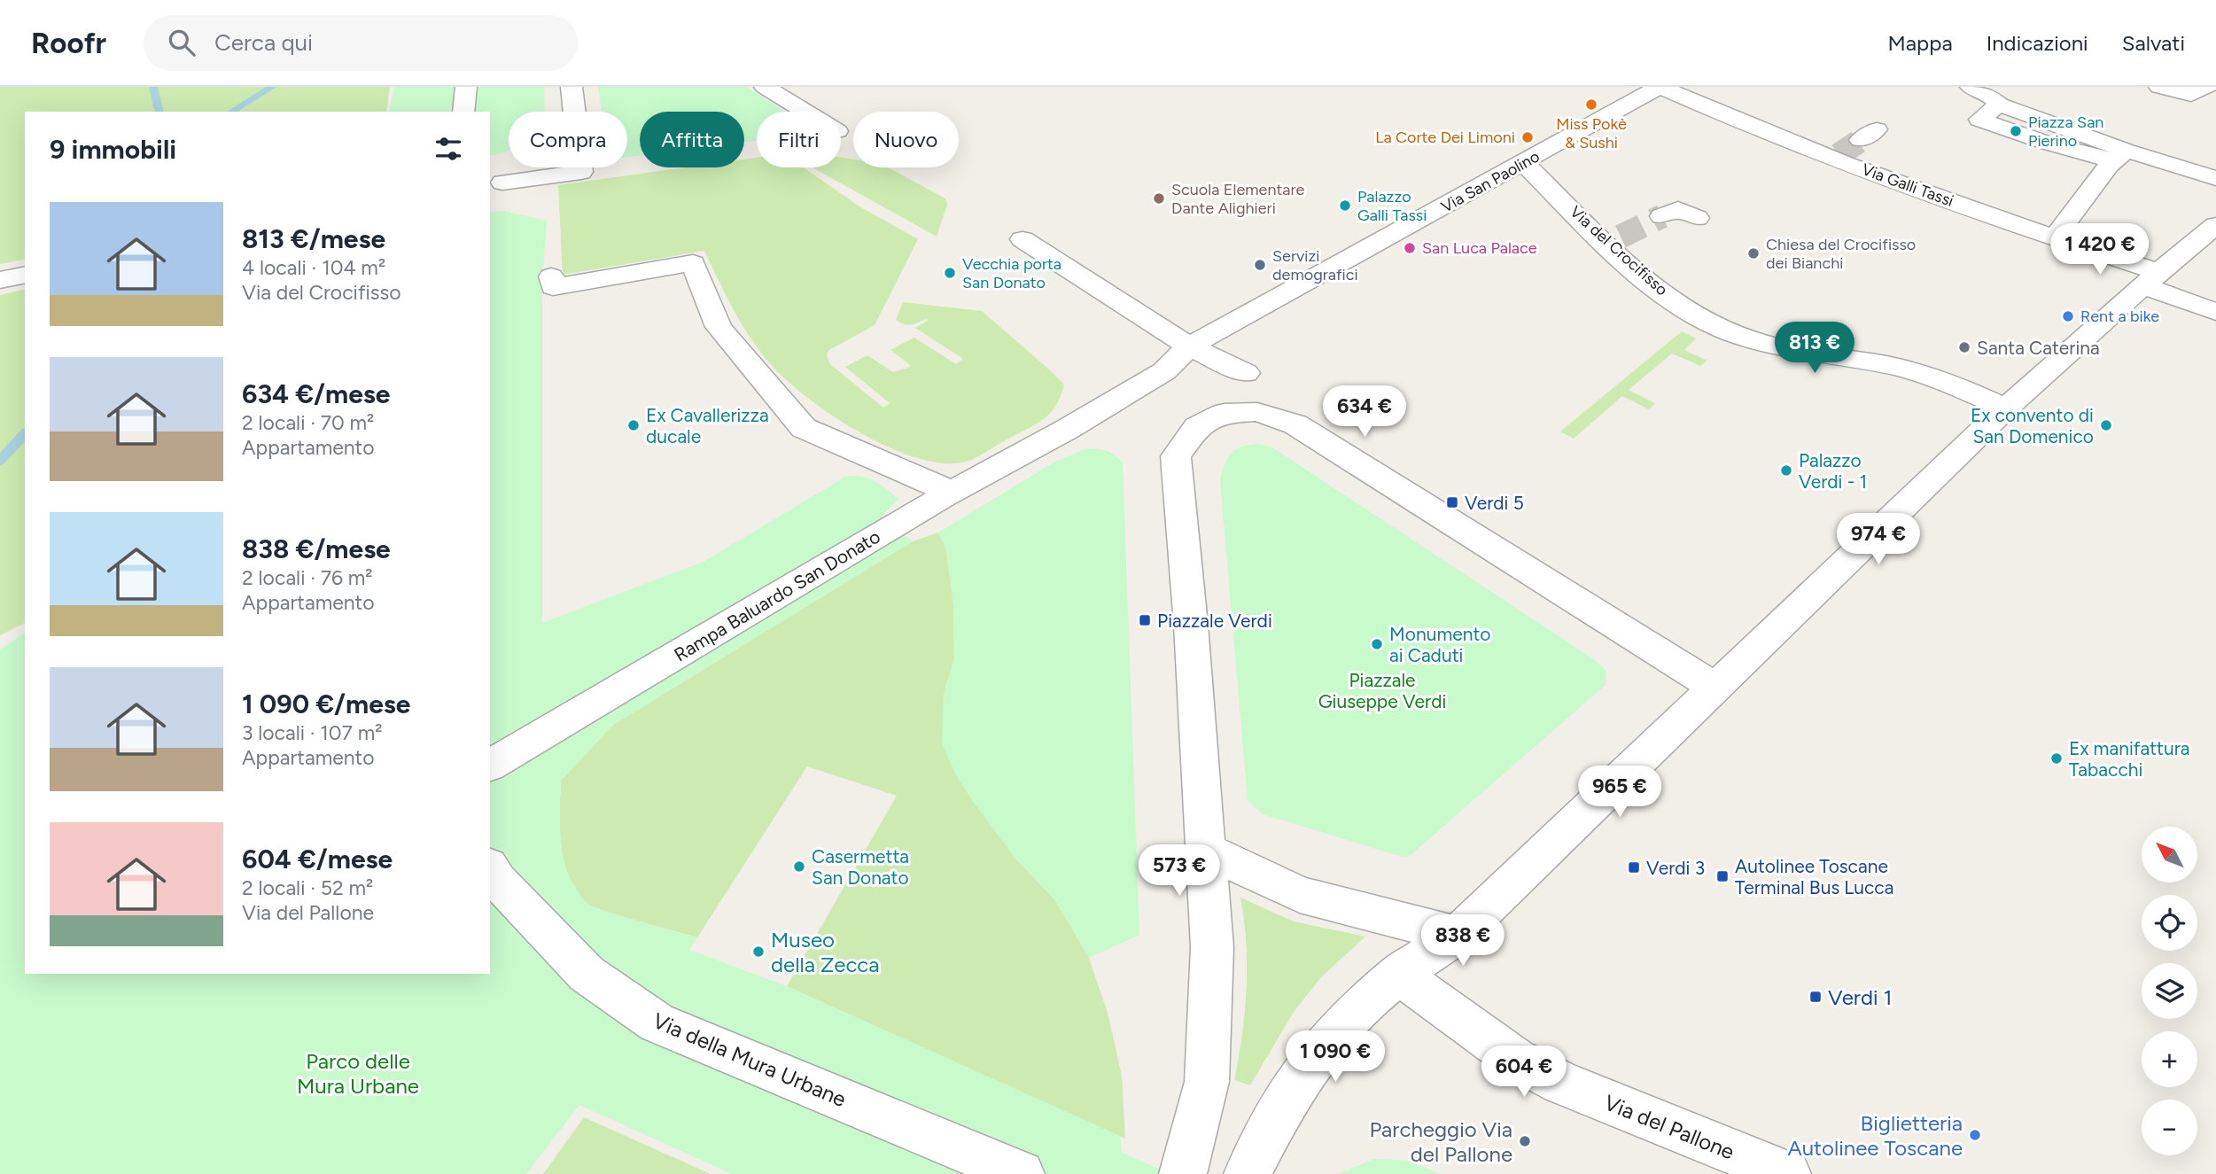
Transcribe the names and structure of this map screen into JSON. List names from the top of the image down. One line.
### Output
{"streets":{"street":["Via San Paolino","Via Galli Tassi","Via del Crocifisso","Rampa Baluardo San Donato","Via della Mura Urbane","Via del Pallone"]},"crossings":[["Via San Paolino","Via Galli Tassi"],["Via San Paolino","Via del Crocifisso"],["Via San Paolino","Rampa Baluardo San Donato"]],"parks":["Piazzale Giuseppe Verdi","Parco delle Mura Urbane"],"places":{"other":["Miss Pokè & Sushi","Piazza San Pierino","La Corte Dei Limoni","Scuola Elementare Dante Alighieri","Palazzo Galli Tassi","San Luca Palace","Chiesa del Crocifisso dei Bianchi","Servizi demografici","Vecchia porta San Donato","Rent a bike","Santa Caterina","Ex Cavallerizza ducale","Ex convento di San Domenico","Palazzo Verdi - 1","Monumento ai Caduti","Ex manifattura Tabacchi","Casermetta San Donato","Museo della Zecca","Biglietteria Autolinee Toscane","Parcheggio Via del Pallone"],"transit":["Verdi 5","Piazzale Verdi","Verdi 3","Autolinee Toscane Terminal Bus Lucca","Verdi 1"]},"north":"top left","page":{"header":"Roofr","search":"Cerca qui","nav":["Mappa","Indicazioni","Salvati"],"chip":["Compra","Affitta","Filtri","Nuovo"],"heading":"9 immobili","list":[{"name":"813 €/mese","note":"4 locali · 104 m² · Via del Crocifisso"},{"name":"634 €/mese","note":"2 locali · 70 m² · Appartamento"},{"name":"838 €/mese","note":"2 locali · 76 m² · Appartamento"},{"name":"1 090 €/mese","note":"3 locali · 107 m² · Appartamento"},{"name":"604 €/mese","note":"2 locali · 52 m² · Via del Pallone"}],"price":["1 420 €","813 €","634 €","974 €","965 €","573 €","838 €","1 090 €","604 €"],"map_buttons":["+","−"]}}
